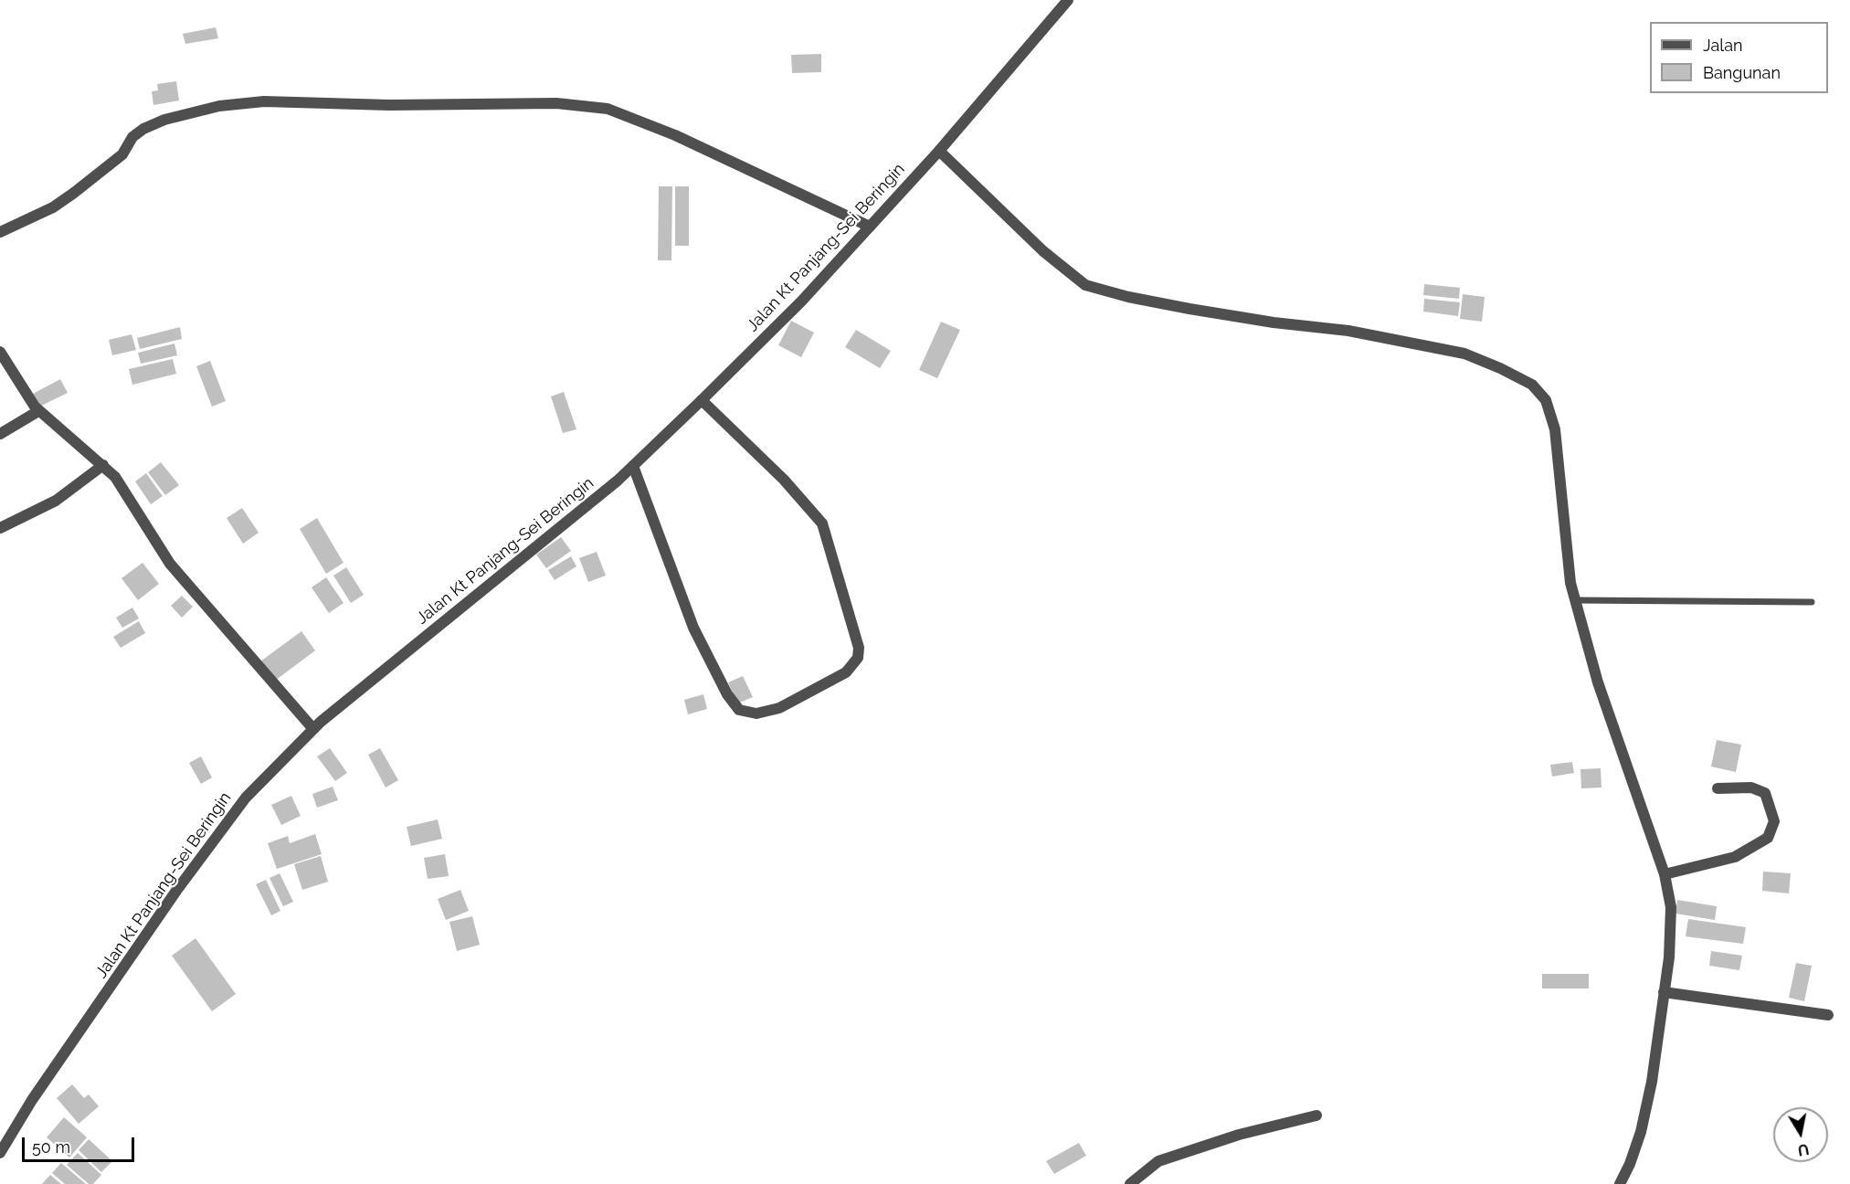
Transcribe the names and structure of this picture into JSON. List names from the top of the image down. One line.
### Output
{"streets":{"street":["Jalan Kt Panjang-Sei Beringin"]},"legend":["Jalan","Bangunan"],"scale_bar":"50 m","north":"bottom"}
